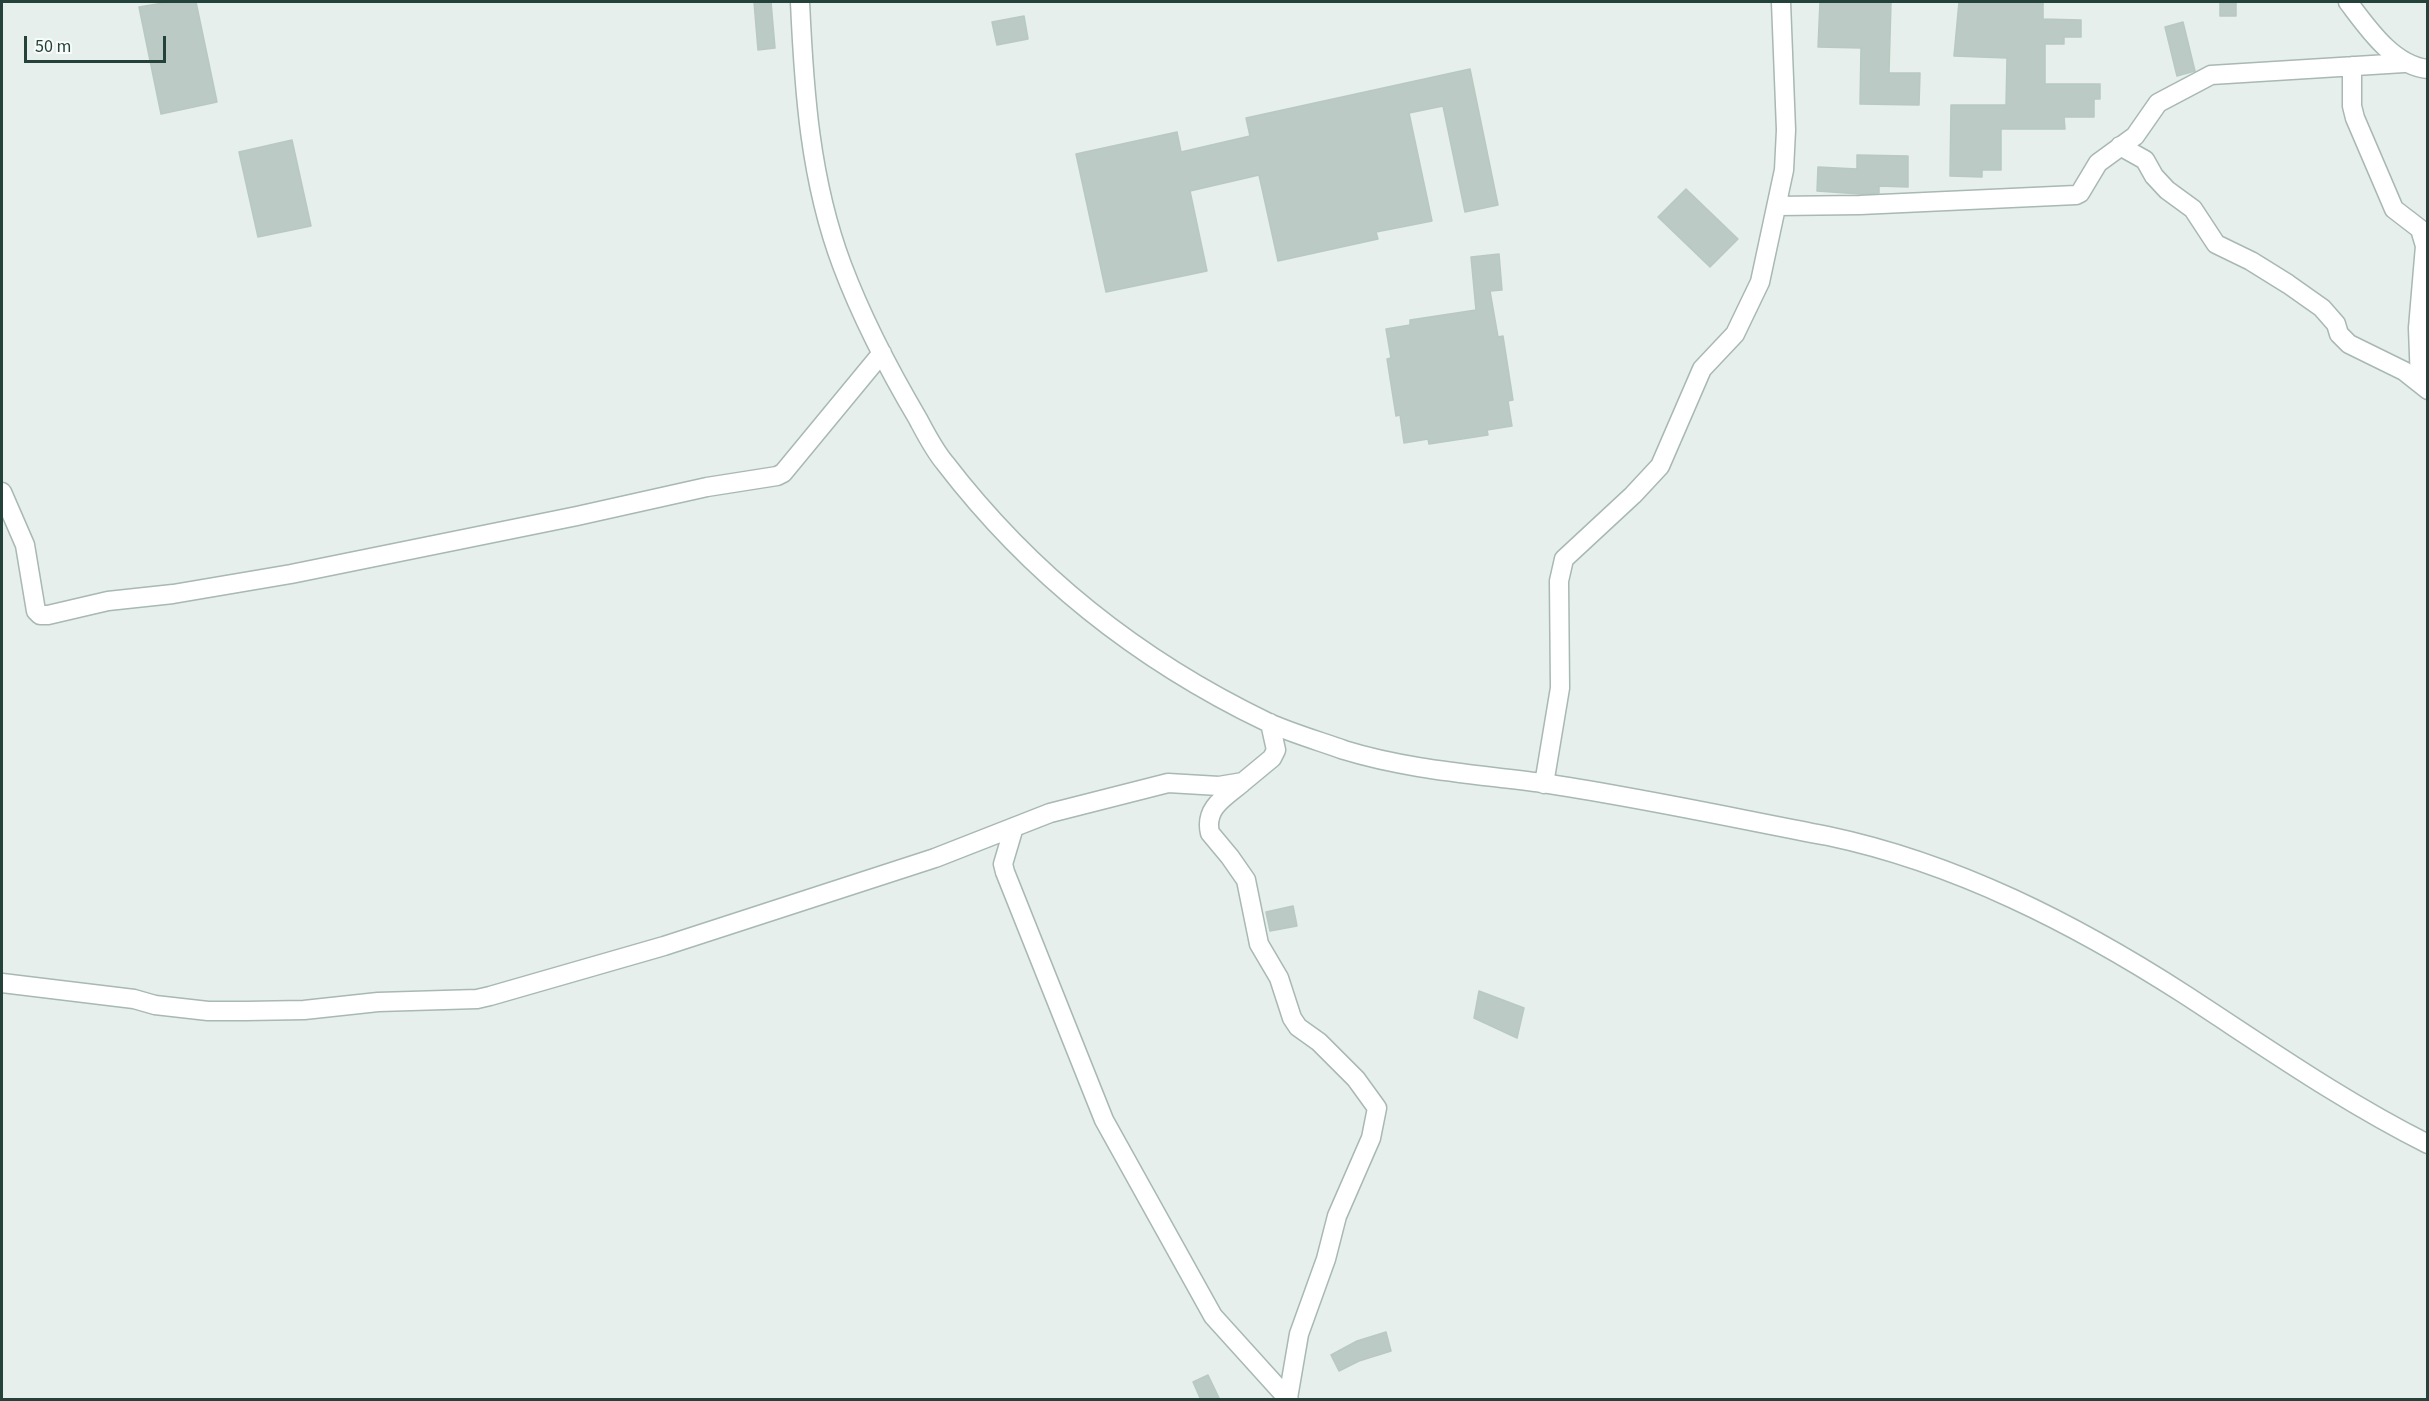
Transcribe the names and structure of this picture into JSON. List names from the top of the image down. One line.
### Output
{"scale_bar":"50 m"}
